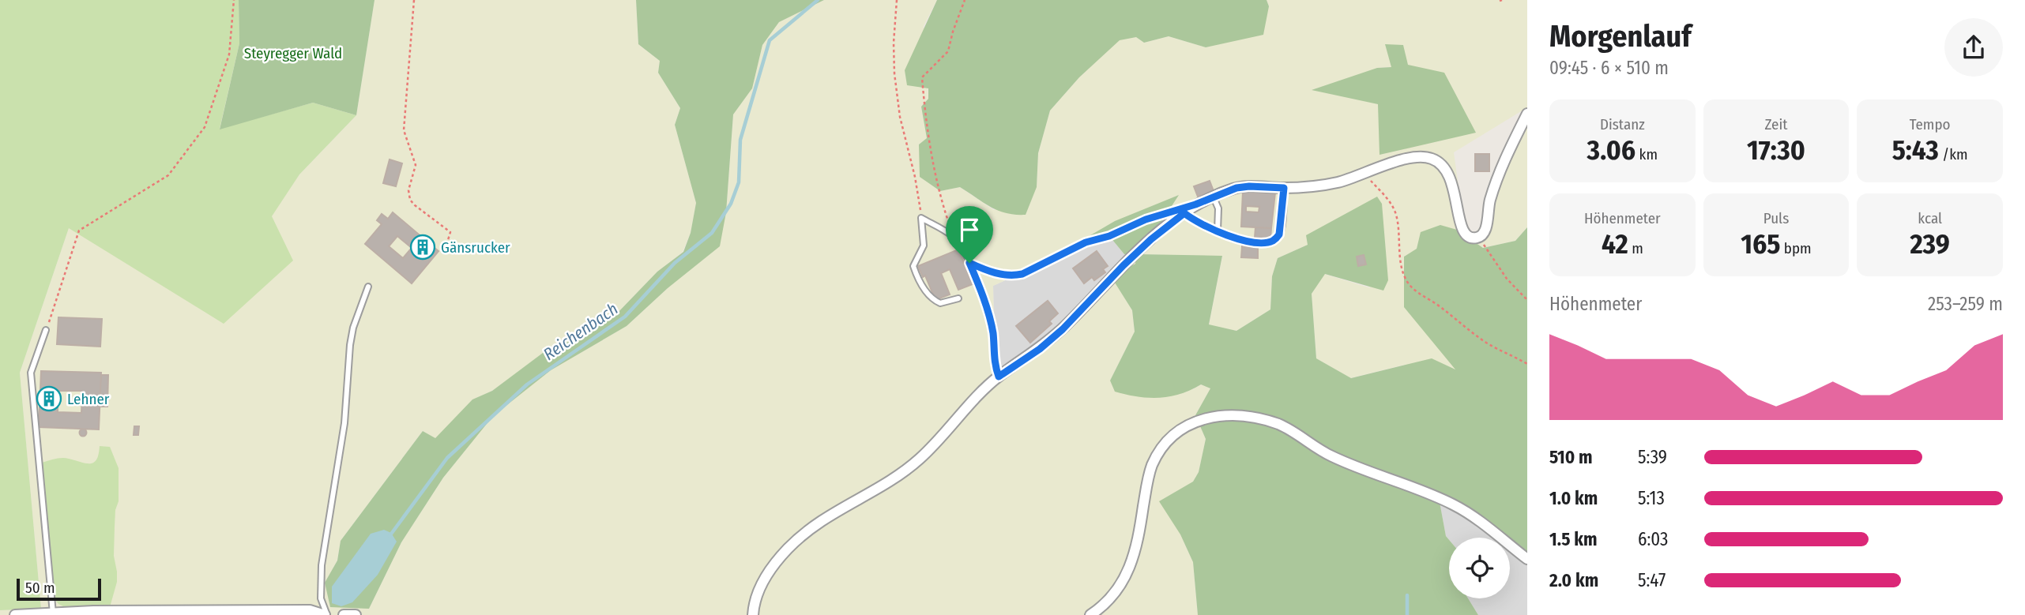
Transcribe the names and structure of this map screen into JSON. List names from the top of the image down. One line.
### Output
{"water":["Reichenbach"],"parks":["Steyregger Wald"],"places":{"building":["Gänsrucker","Lehner"]},"scale_bar":"50 m","page":{"heading":["Morgenlauf","09:45 · 6 × 510 m"],"stats":[["Distanz","3.06 km"],["Zeit","17:30"],["Tempo","5:43 /km"],["Höhenmeter","42 m"],["Puls","165 bpm"],["kcal","239"]],"chart":["Höhenmeter","253–259 m"],"list":[{"name":"510 m","note":"5:39"},{"name":"1.0 km","note":"5:13"},{"name":"1.5 km","note":"6:03"},{"name":"2.0 km","note":"5:47"}],"scale":"50 m"}}
